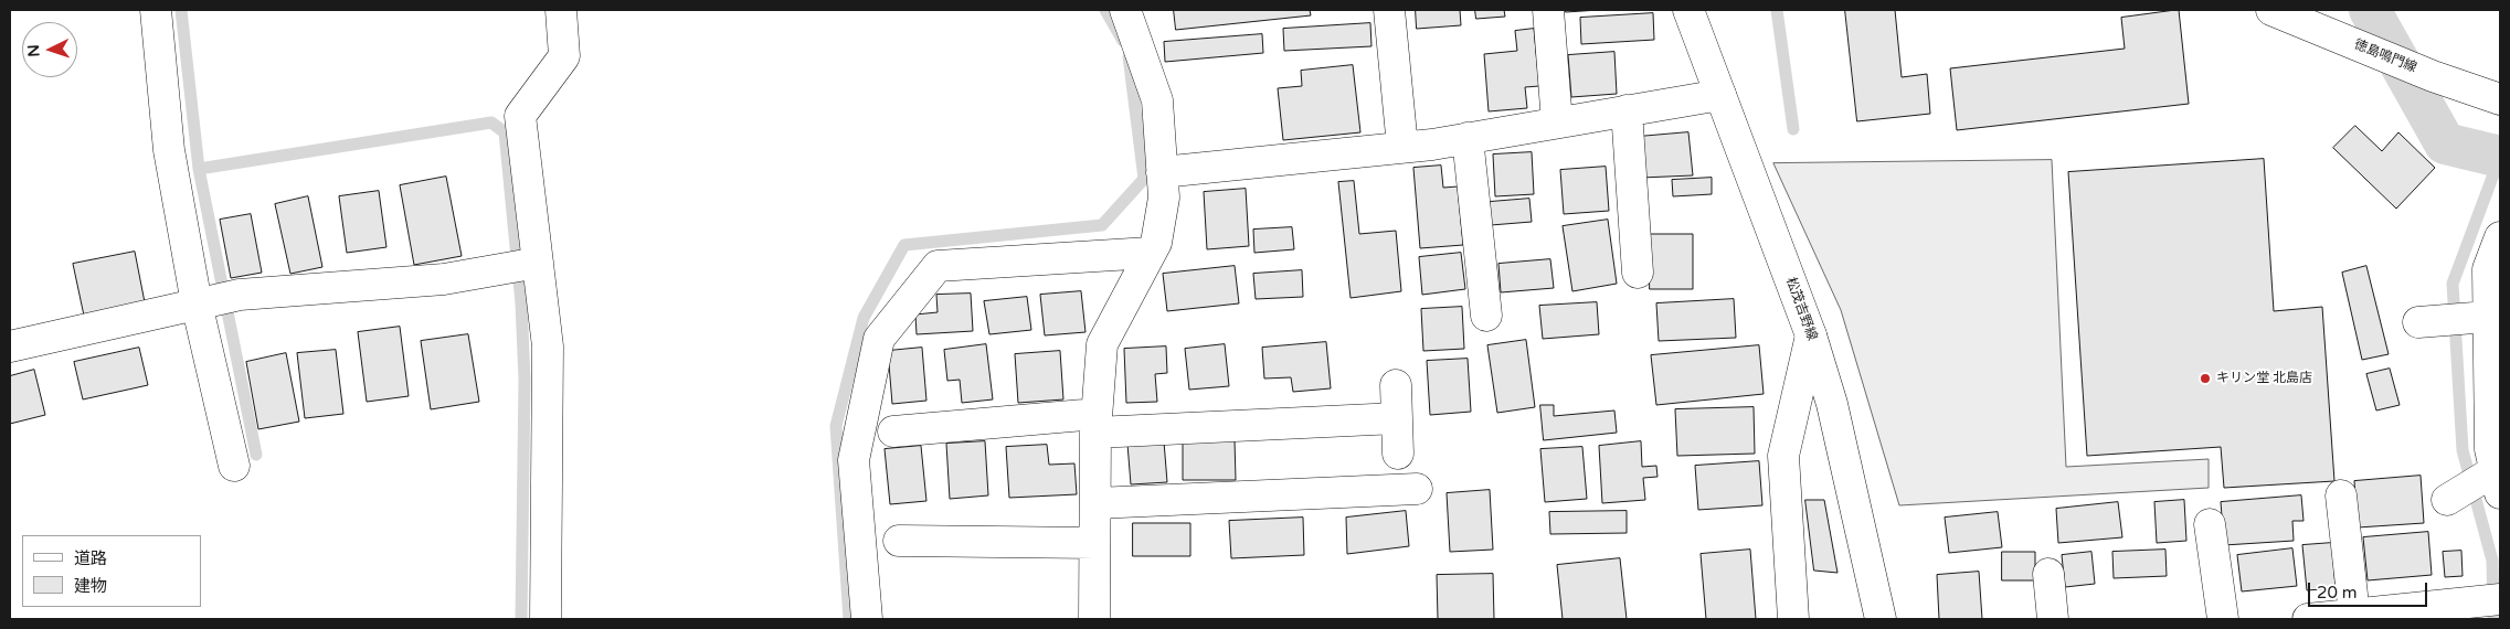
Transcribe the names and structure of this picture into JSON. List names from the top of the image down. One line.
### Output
{"streets":{"street":["徳島鳴門線","松茂吉野線"]},"places":["キリン堂 北島店"],"legend":["道路","建物"],"scale_bar":"20 m","north":"left"}
